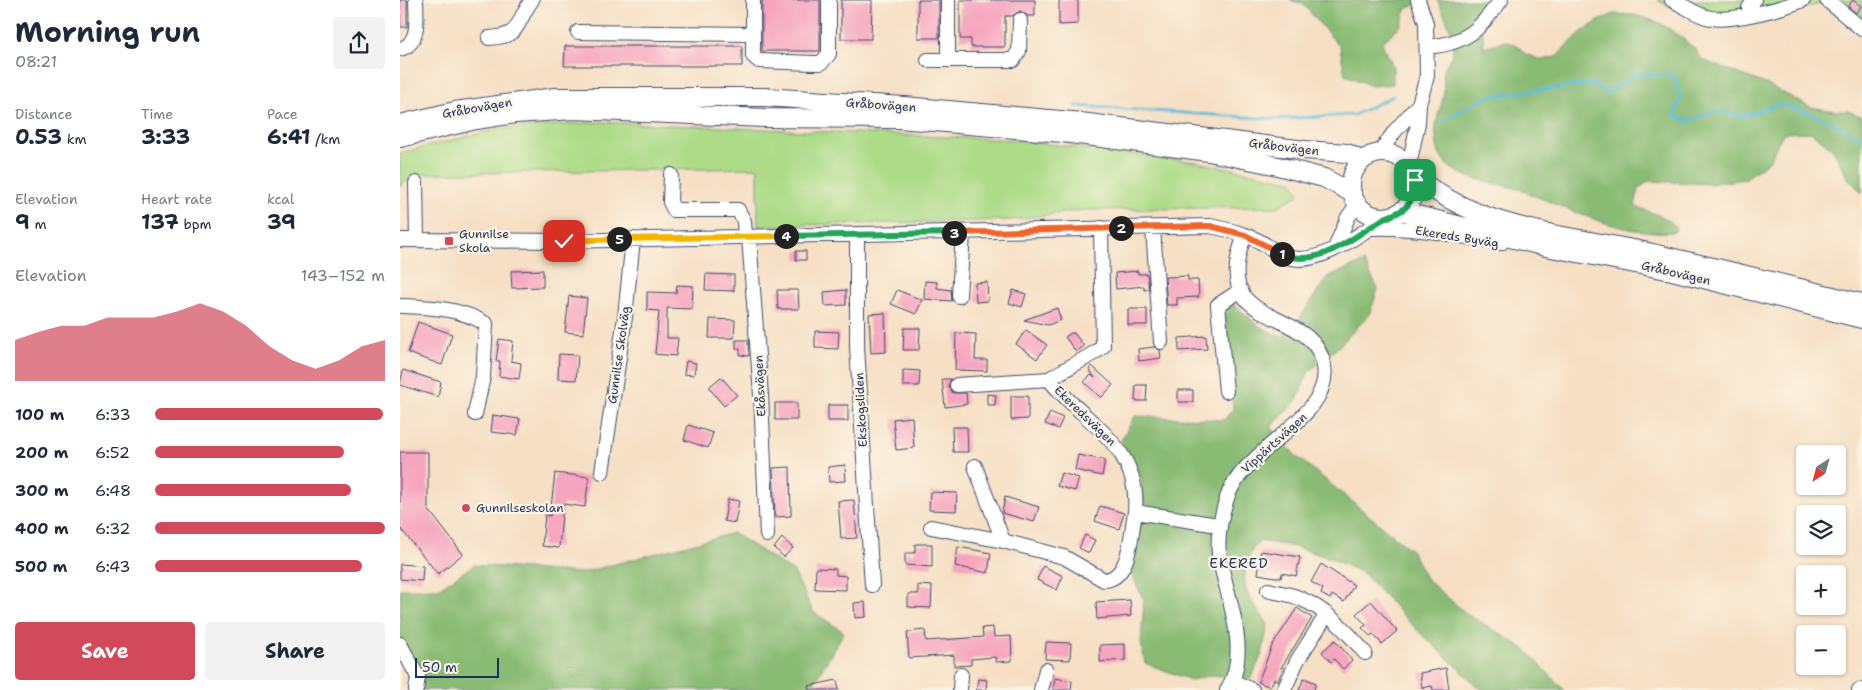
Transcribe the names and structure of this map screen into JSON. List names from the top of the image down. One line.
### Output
{"streets":{"main road":["Gråbovägen"],"street":["Ekereds Byväg","Gunnilse Skolväg","Ekåsvägen","Ekskogsliden","Ekeredsvägen","Vippärtsvägen"]},"crossings":[["Gråbovägen","Ekereds Byväg"]],"districts":["EKERED"],"places":{"transit":["Gunnilse Skola"],"other":["Gunnilseskolan"]},"scale_bar":"50 m","north":"bottom left","page":{"heading":["Morning run","08:21"],"stats":[["Distance","0.53 km"],["Time","3:33"],["Pace","6:41 /km"],["Elevation","9 m"],["Heart rate","137 bpm"],["kcal","39"]],"pins":["2","3","4","5","1"],"chart":["Elevation","143–152 m"],"list":[{"name":"100 m","note":"6:33"},{"name":"200 m","note":"6:52"},{"name":"300 m","note":"6:48"},{"name":"400 m","note":"6:32"},{"name":"500 m","note":"6:43"}],"map_buttons":["+","−"],"buttons":["Save","Share"],"scale":"50 m"}}
